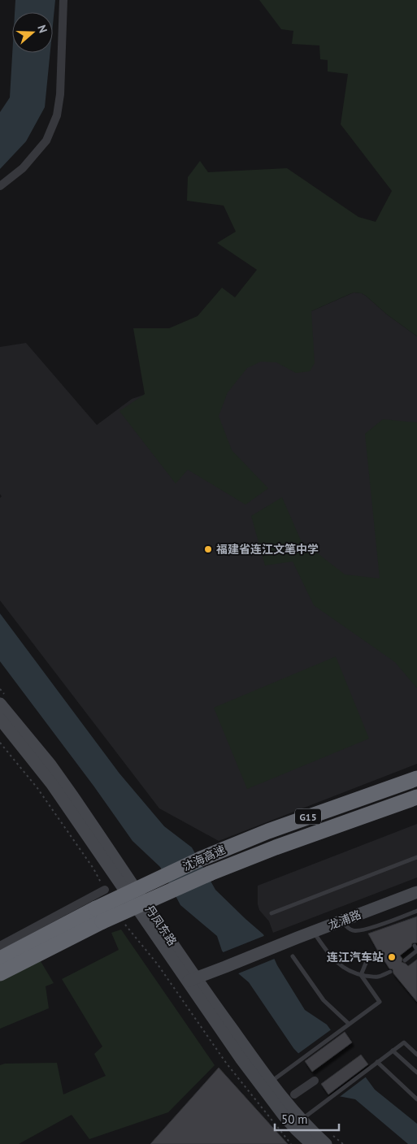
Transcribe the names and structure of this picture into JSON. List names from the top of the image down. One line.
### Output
{"streets":{"highway":["G15","沈海高速"],"main road":["龙浦路","丹凤东路"]},"crossings":[["龙浦路","丹凤东路"]],"places":["福建省连江文笔中学","连江汽车站"],"scale_bar":"50 m","north":"right"}
